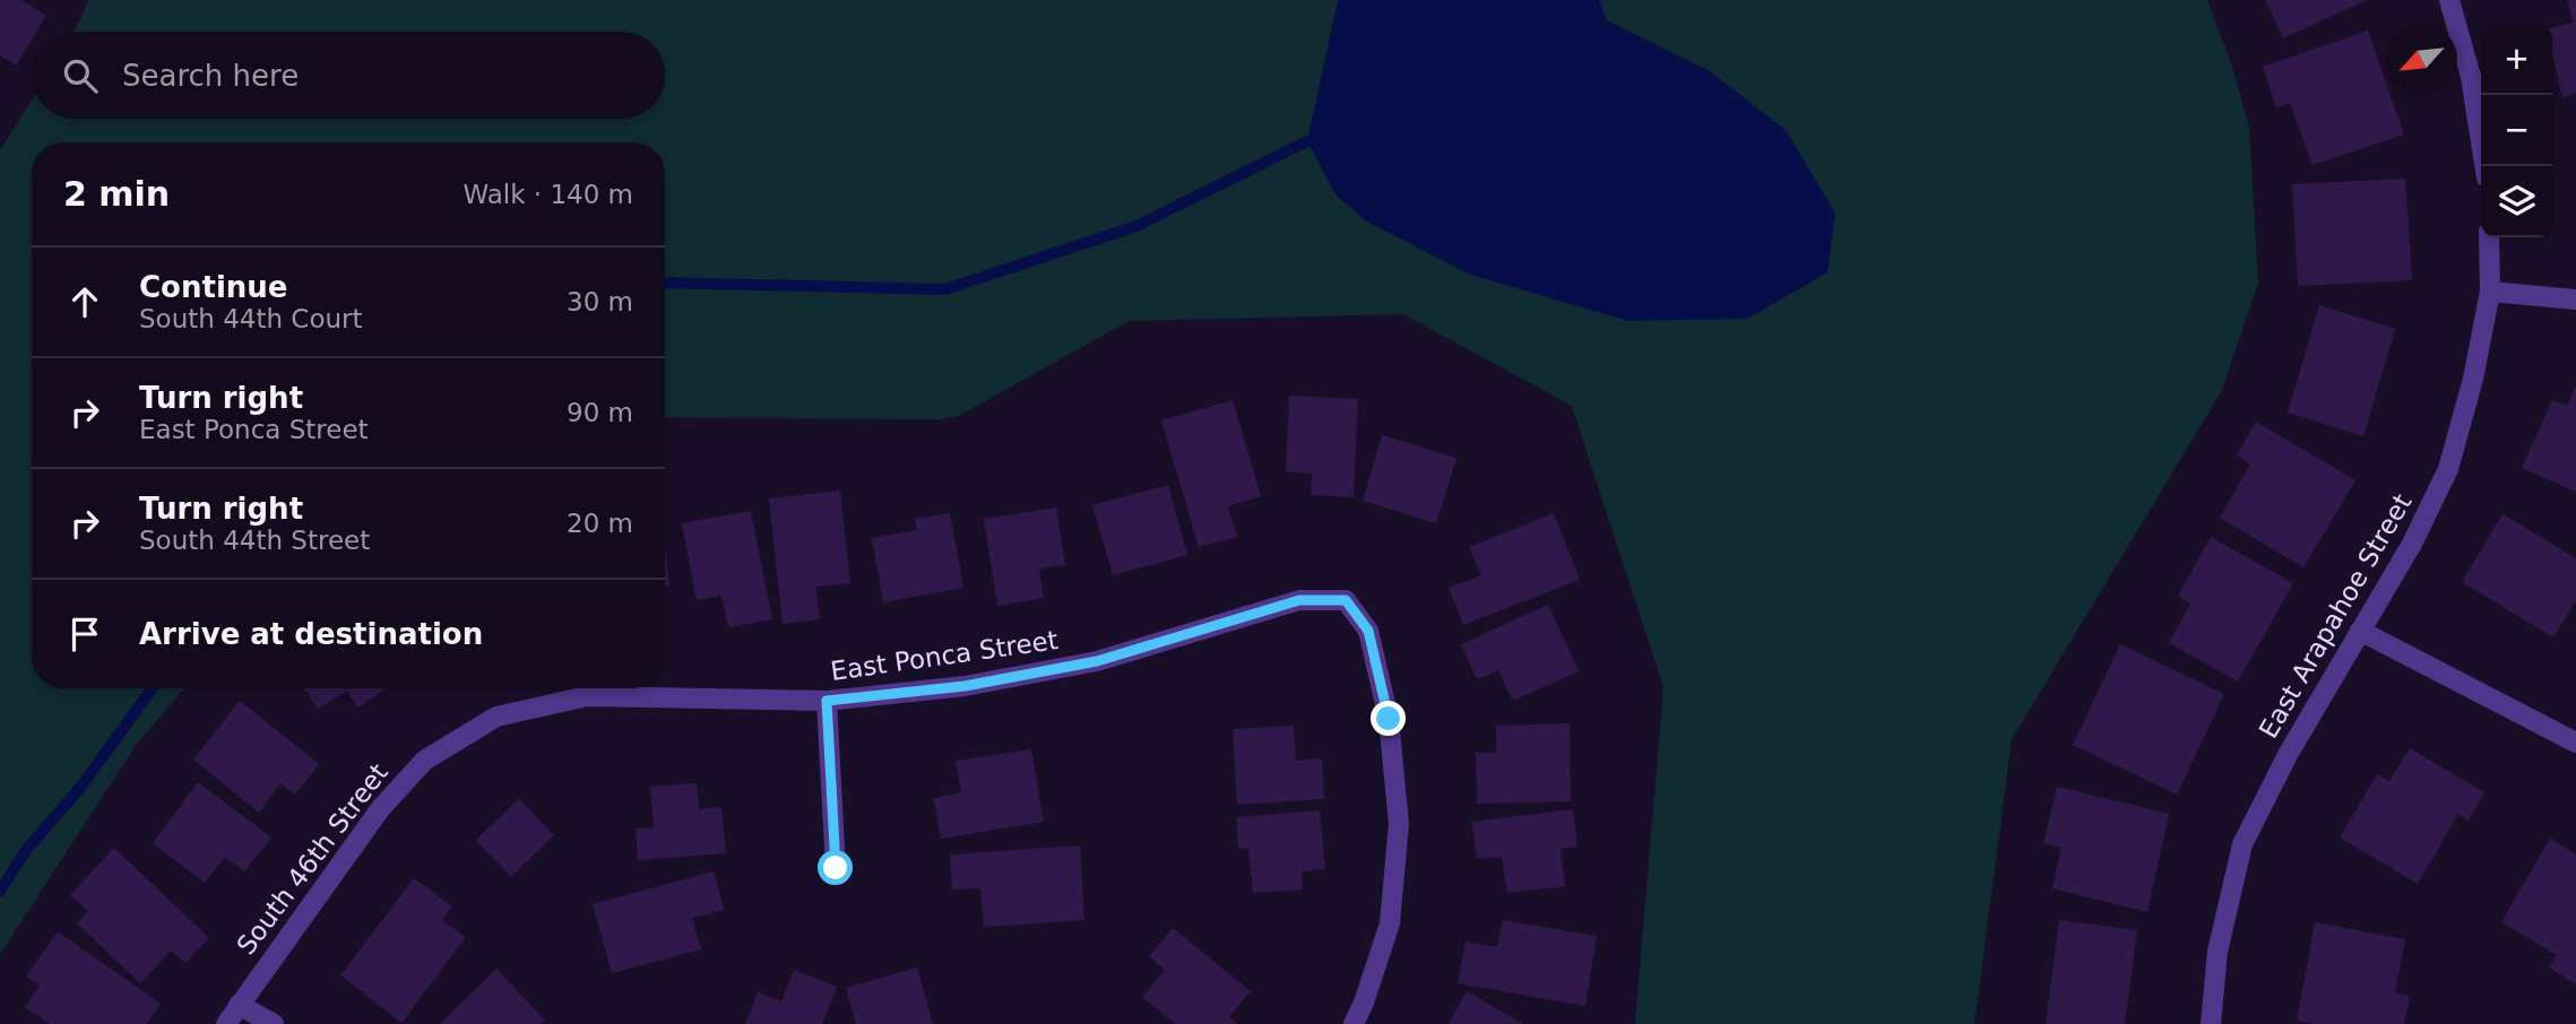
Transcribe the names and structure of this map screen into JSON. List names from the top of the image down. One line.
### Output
{"streets":{"street":["East Arapahoe Street","East Ponca Street","South 46th Street"]},"crossings":[["East Ponca Street","South 46th Street"]],"north":"bottom left","page":{"map_buttons":["+","−"],"search":"Search here","heading":["2 min","Walk · 140 m"],"list":[["Continue","South 44th Court","30 m"],["Turn right","East Ponca Street","90 m"],["Turn right","South 44th Street","20 m"],"Arrive at destination"]}}
